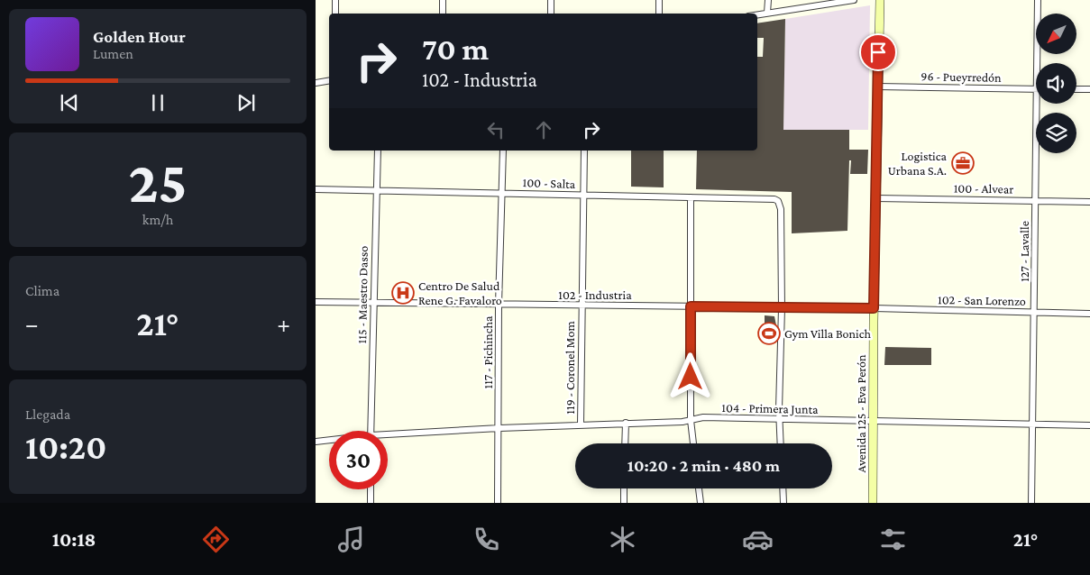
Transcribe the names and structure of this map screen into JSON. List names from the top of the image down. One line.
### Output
{"streets":{"main road":["Avenida 125 - Eva Perón"],"street":["96 - Pueyrredón","100 - Salta","100 - Alvear","127 - Lavalle","115 - Maestro Dasso","102 - Industria","102 - San Lorenzo","117 - Pichincha","119 - Coronel Mom","104 - Primera Junta"]},"crossings":[["96 - Pueyrredón","Avenida 125 - Eva Perón"],["100 - Salta","115 - Maestro Dasso"],["100 - Salta","102 - Industria"],["100 - Salta","117 - Pichincha"],["100 - Salta","119 - Coronel Mom"],["100 - Alvear","127 - Lavalle"],["100 - Alvear","Avenida 125 - Eva Perón"],["127 - Lavalle","102 - San Lorenzo"],["127 - Lavalle","104 - Primera Junta"],["115 - Maestro Dasso","102 - Industria"],["102 - Industria","102 - San Lorenzo"],["102 - Industria","117 - Pichincha"],["102 - Industria","119 - Coronel Mom"],["102 - Industria","Avenida 125 - Eva Perón"],["102 - San Lorenzo","Avenida 125 - Eva Perón"],["117 - Pichincha","104 - Primera Junta"],["119 - Coronel Mom","104 - Primera Junta"],["104 - Primera Junta","Avenida 125 - Eva Perón"]],"places":{"office":["Logistica Urbana S.A."],"hospital":["Centro De Salud Rene G. Favaloro"],"sports":["Gym Villa Bonich"]},"north":"bottom left","page":{"turn":["70 m","102 - Industria"],"song":["Golden Hour","Lumen"],"tile":[["25","km/h"],"Clima",["Llegada","10:20"]],"heat":["−","21°","+"],"limit":"30","trip":"10:20 · 2 min · 480 m","tabs":["10:18","21°"]}}
